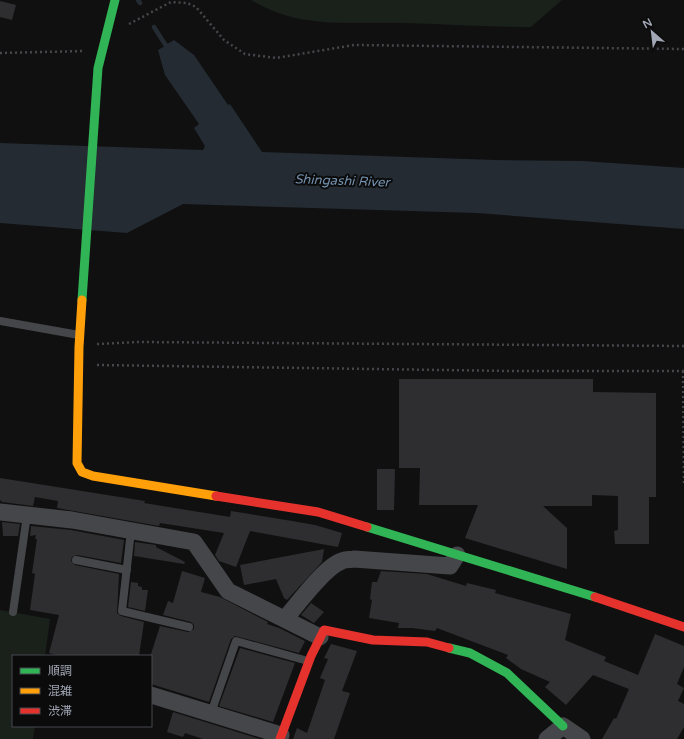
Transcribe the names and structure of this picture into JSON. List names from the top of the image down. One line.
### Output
{"water":["Shingashi River"],"legend":["順調","混雑","渋滞"],"north":"top left"}
